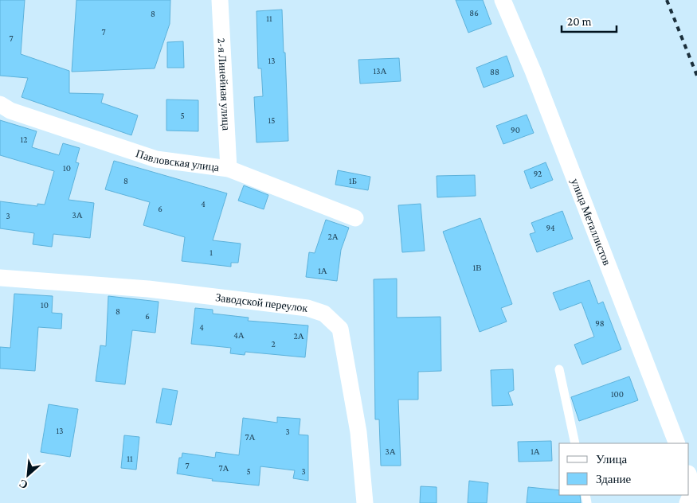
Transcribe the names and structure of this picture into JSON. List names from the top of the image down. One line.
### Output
{"streets":{"street":["2-я Линейная улица","Павловская улица","улица Металлистов","Заводской переулок"]},"crossings":[["2-я Линейная улица","Павловская улица"]],"house_numbers":["86","8","11","7","7","13","13А","88","5","15","90","12","10","92","8","1Б","4","6","3А","3","94","2А","1","1В","1А","10","8","6","98","4","4А","2А","2","100","13","3","7А","3А","1А","11","7","7А","5","3"],"legend":["Улица","Здание"],"scale_bar":"20 m","north":"bottom left"}
